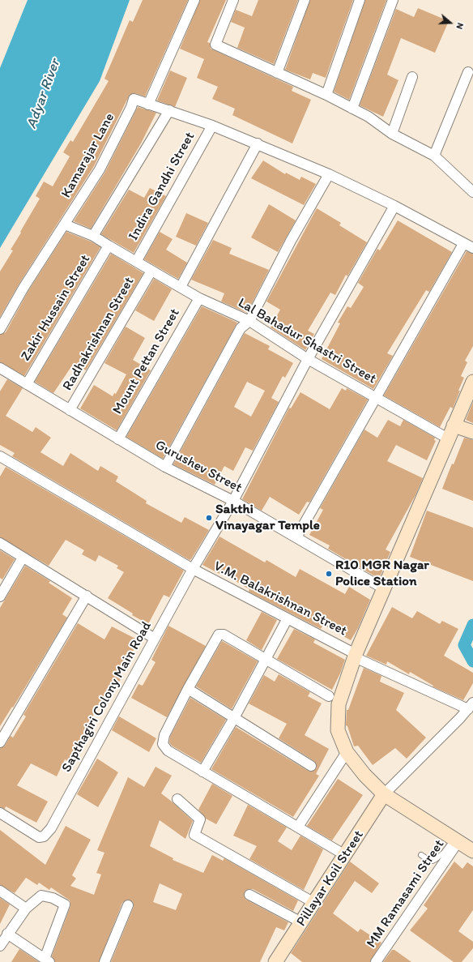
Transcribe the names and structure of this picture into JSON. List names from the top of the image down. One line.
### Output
{"streets":{"main road":["Pillayar Koil Street"],"street":["Kamarajar Lane","Indira Gandhi Street","Zakir Hussain Street","Radhakrishnan Street","Lal Bahadur Shastri Street","Mount Pettan Street","Gurushev Street","V.M. Balakrishnan Street","Sapthagiri Colony Main Road","MM Ramasami Street"]},"crossings":[["Kamarajar Lane","Lal Bahadur Shastri Street"],["Indira Gandhi Street","Lal Bahadur Shastri Street"],["Zakir Hussain Street","Lal Bahadur Shastri Street"],["Zakir Hussain Street","Gurushev Street"],["Radhakrishnan Street","Lal Bahadur Shastri Street"],["Radhakrishnan Street","Gurushev Street"],["Lal Bahadur Shastri Street","Mount Pettan Street"],["Lal Bahadur Shastri Street","Sapthagiri Colony Main Road"],["Mount Pettan Street","Gurushev Street"],["Gurushev Street","Sapthagiri Colony Main Road"],["V.M. Balakrishnan Street","Sapthagiri Colony Main Road"]],"water":["Adyar River"],"places":["Sakthi Vinayagar Temple","R10 MGR Nagar Police Station"],"north":"right"}
